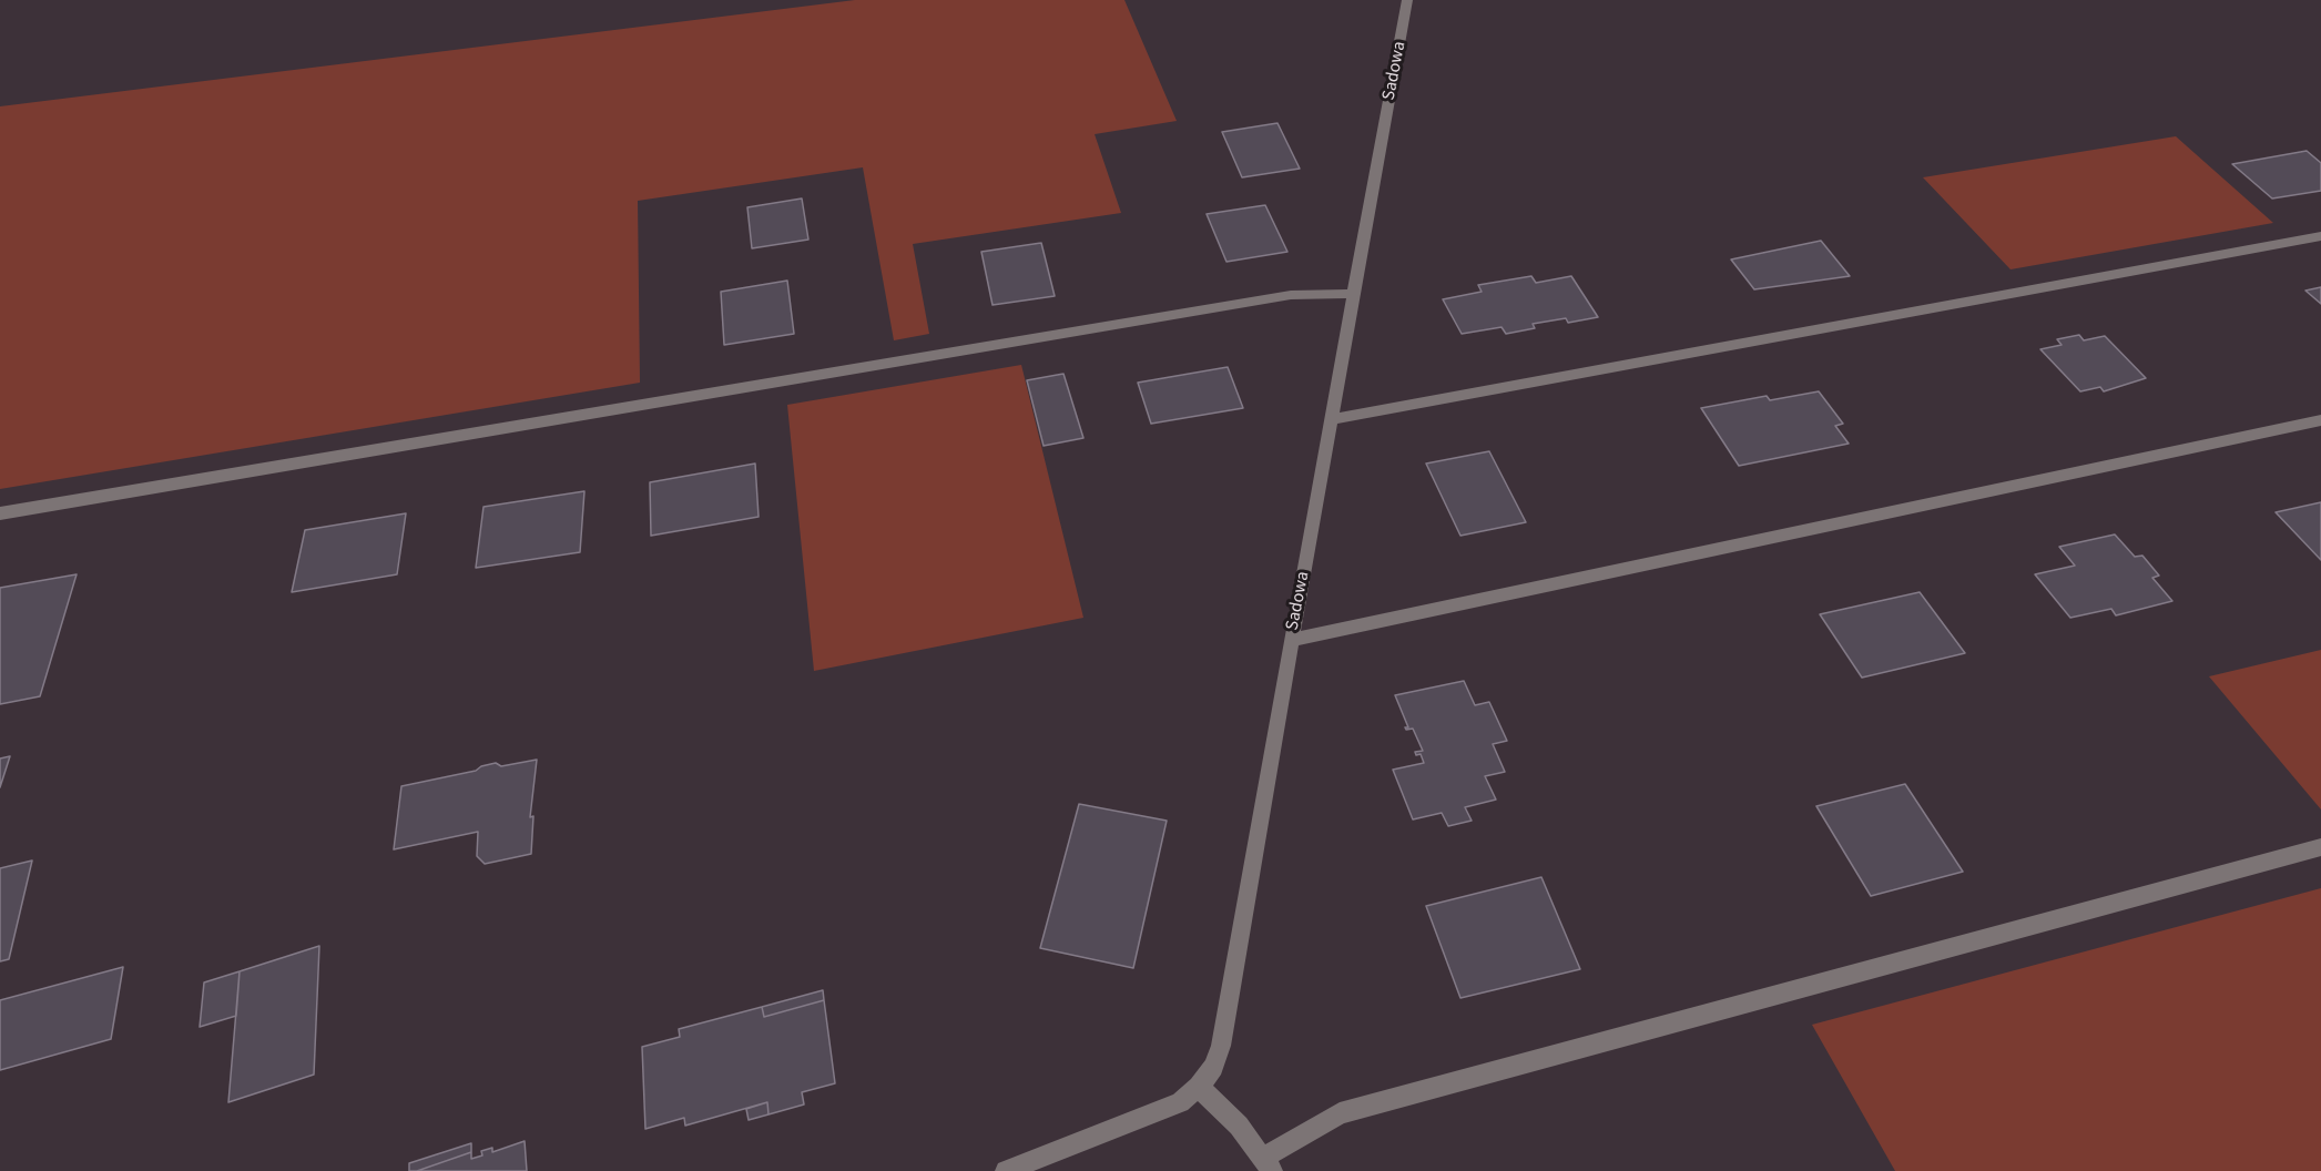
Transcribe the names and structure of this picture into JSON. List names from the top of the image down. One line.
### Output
{"streets":{"street":["Sadowa"]}}
